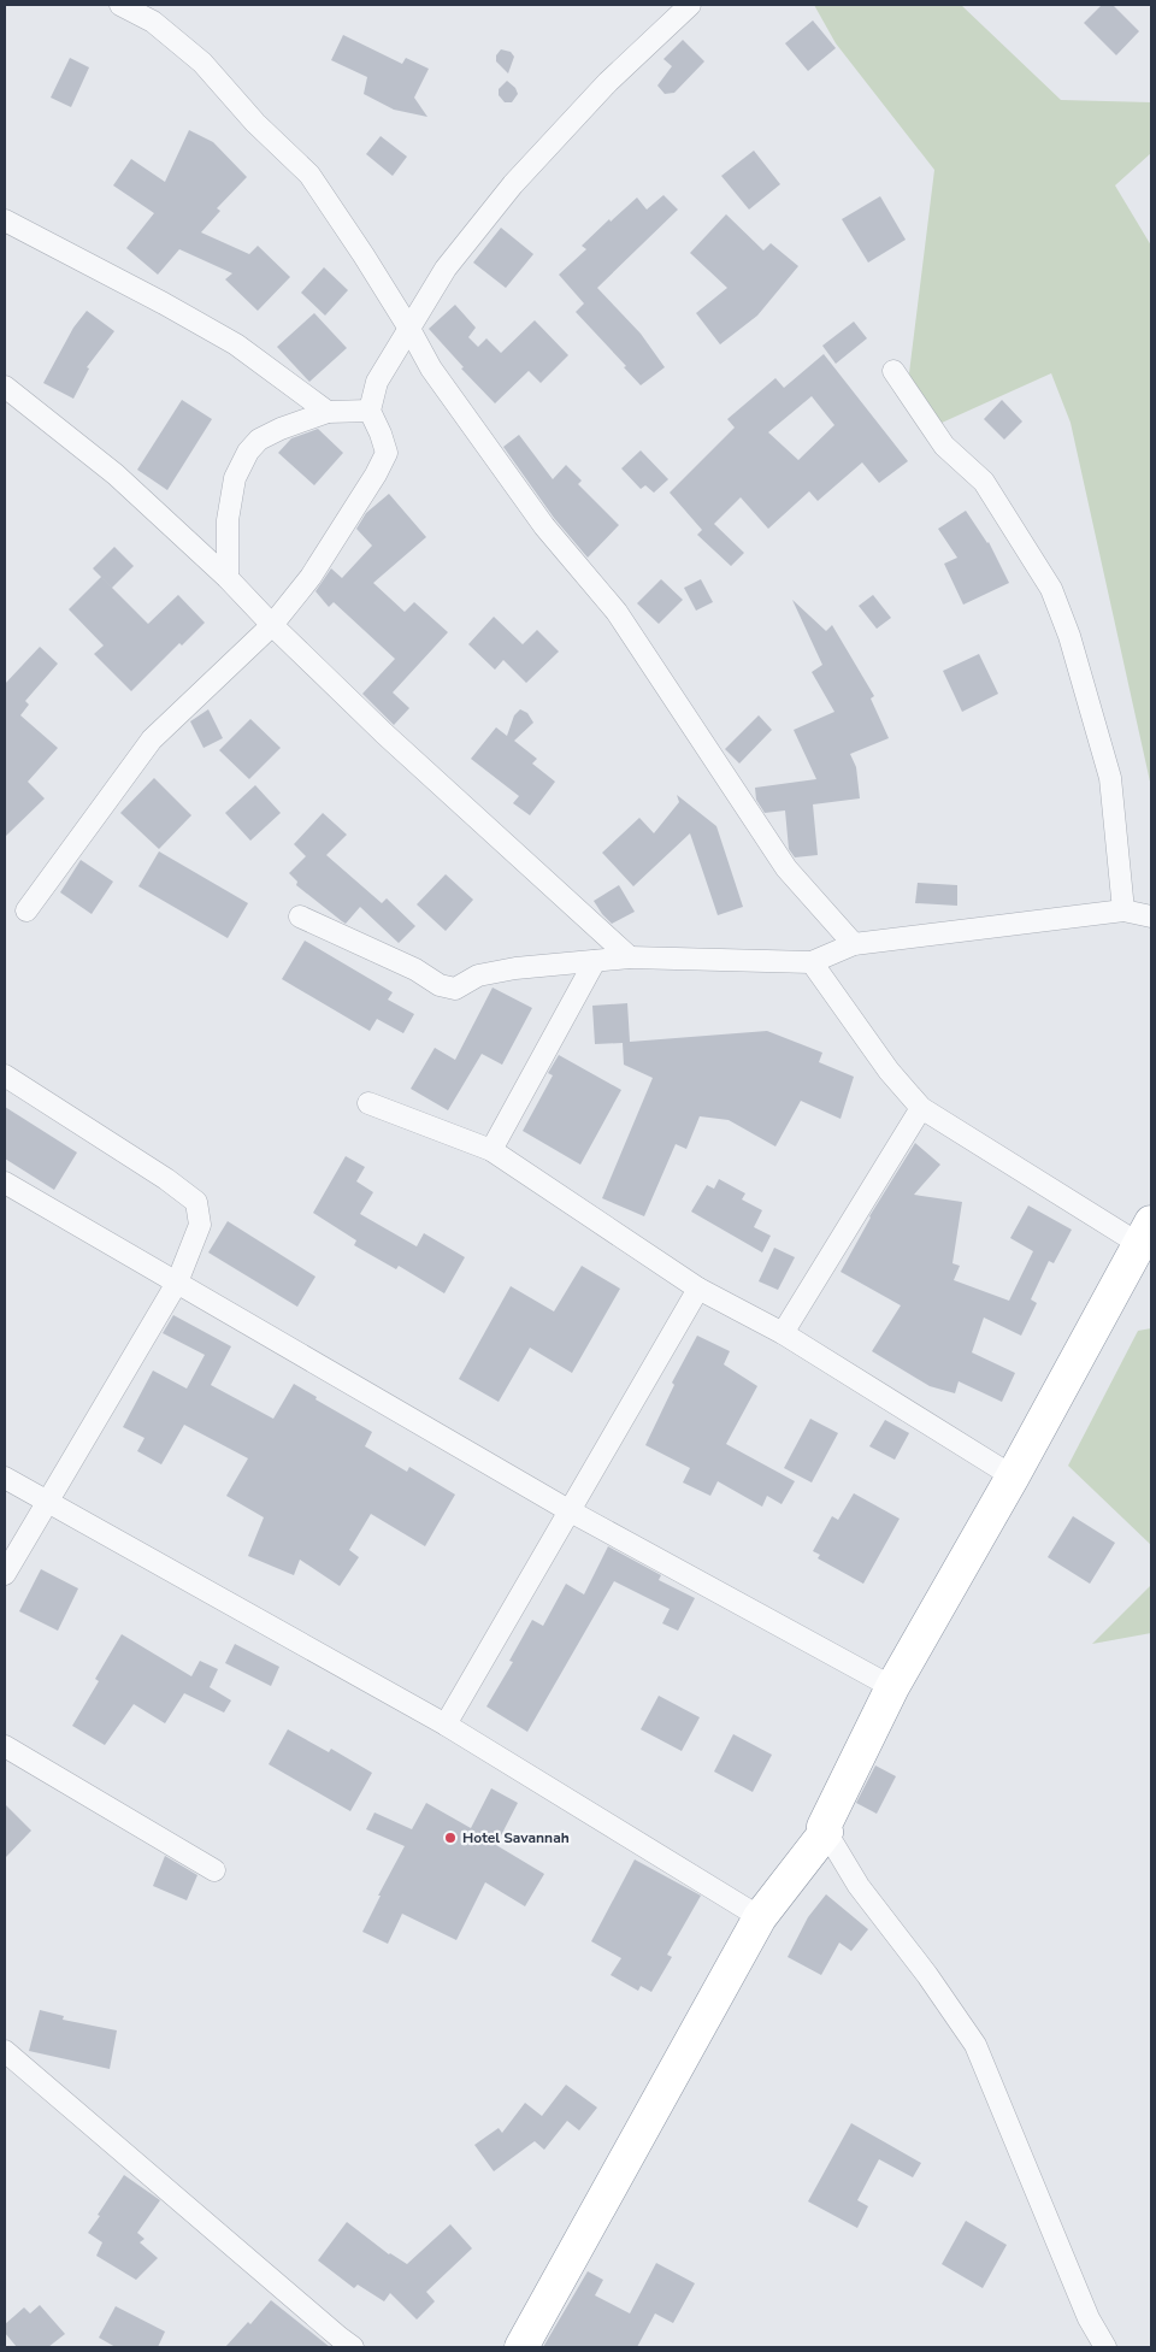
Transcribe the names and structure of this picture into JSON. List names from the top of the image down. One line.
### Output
{"places":["Hotel Savannah"]}
